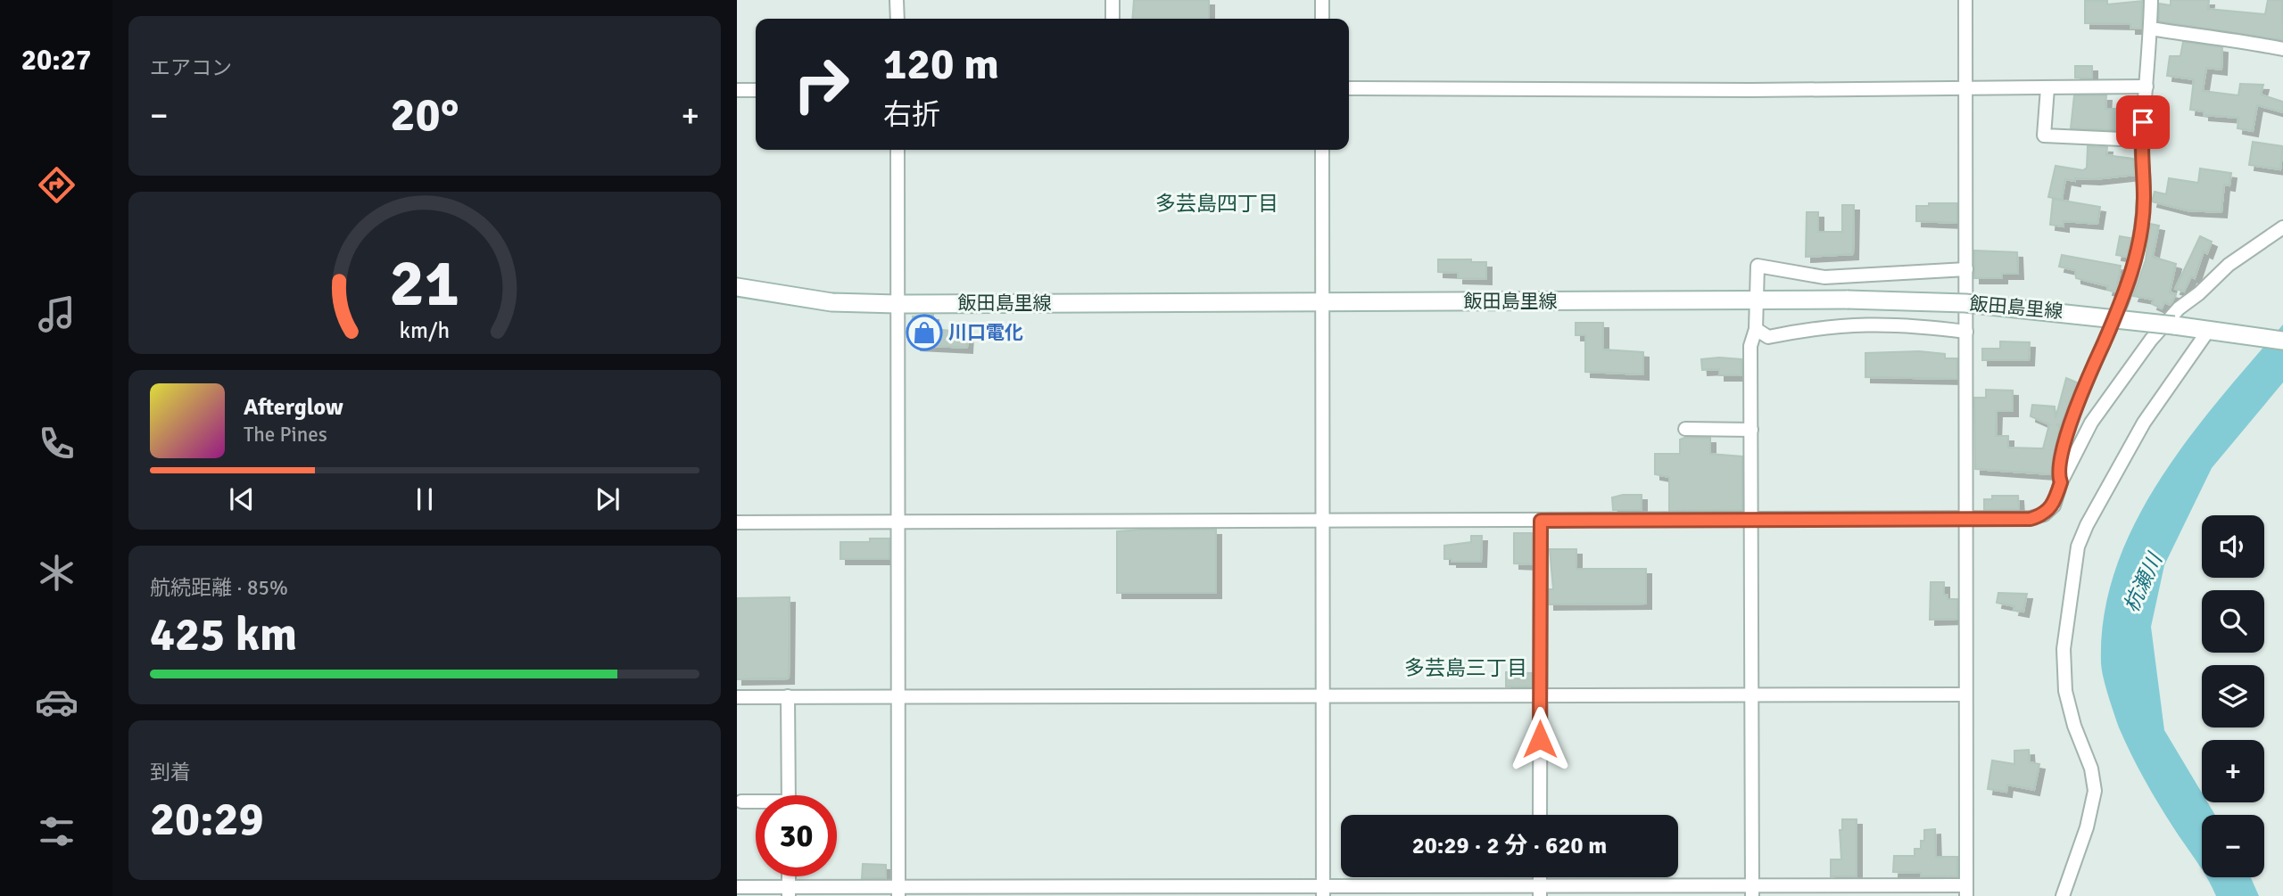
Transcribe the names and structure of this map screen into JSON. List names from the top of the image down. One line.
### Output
{"streets":{"main road":["飯田島里線"]},"districts":["多芸島四丁目","多芸島三丁目"],"water":["杭瀬川"],"places":{"shop":["川口電化"]},"page":{"tabs":"20:27","tile":["エアコン",["航続距離 · 85%","425 km"],["到着","20:29"]],"turn":["120 m","右折"],"heat":["−","20°","+"],"song":["Afterglow","The Pines"],"map_buttons":["+","−"],"limit":"30","trip":"20:29 · 2 分 · 620 m","gauge":["21","km/h"]}}
